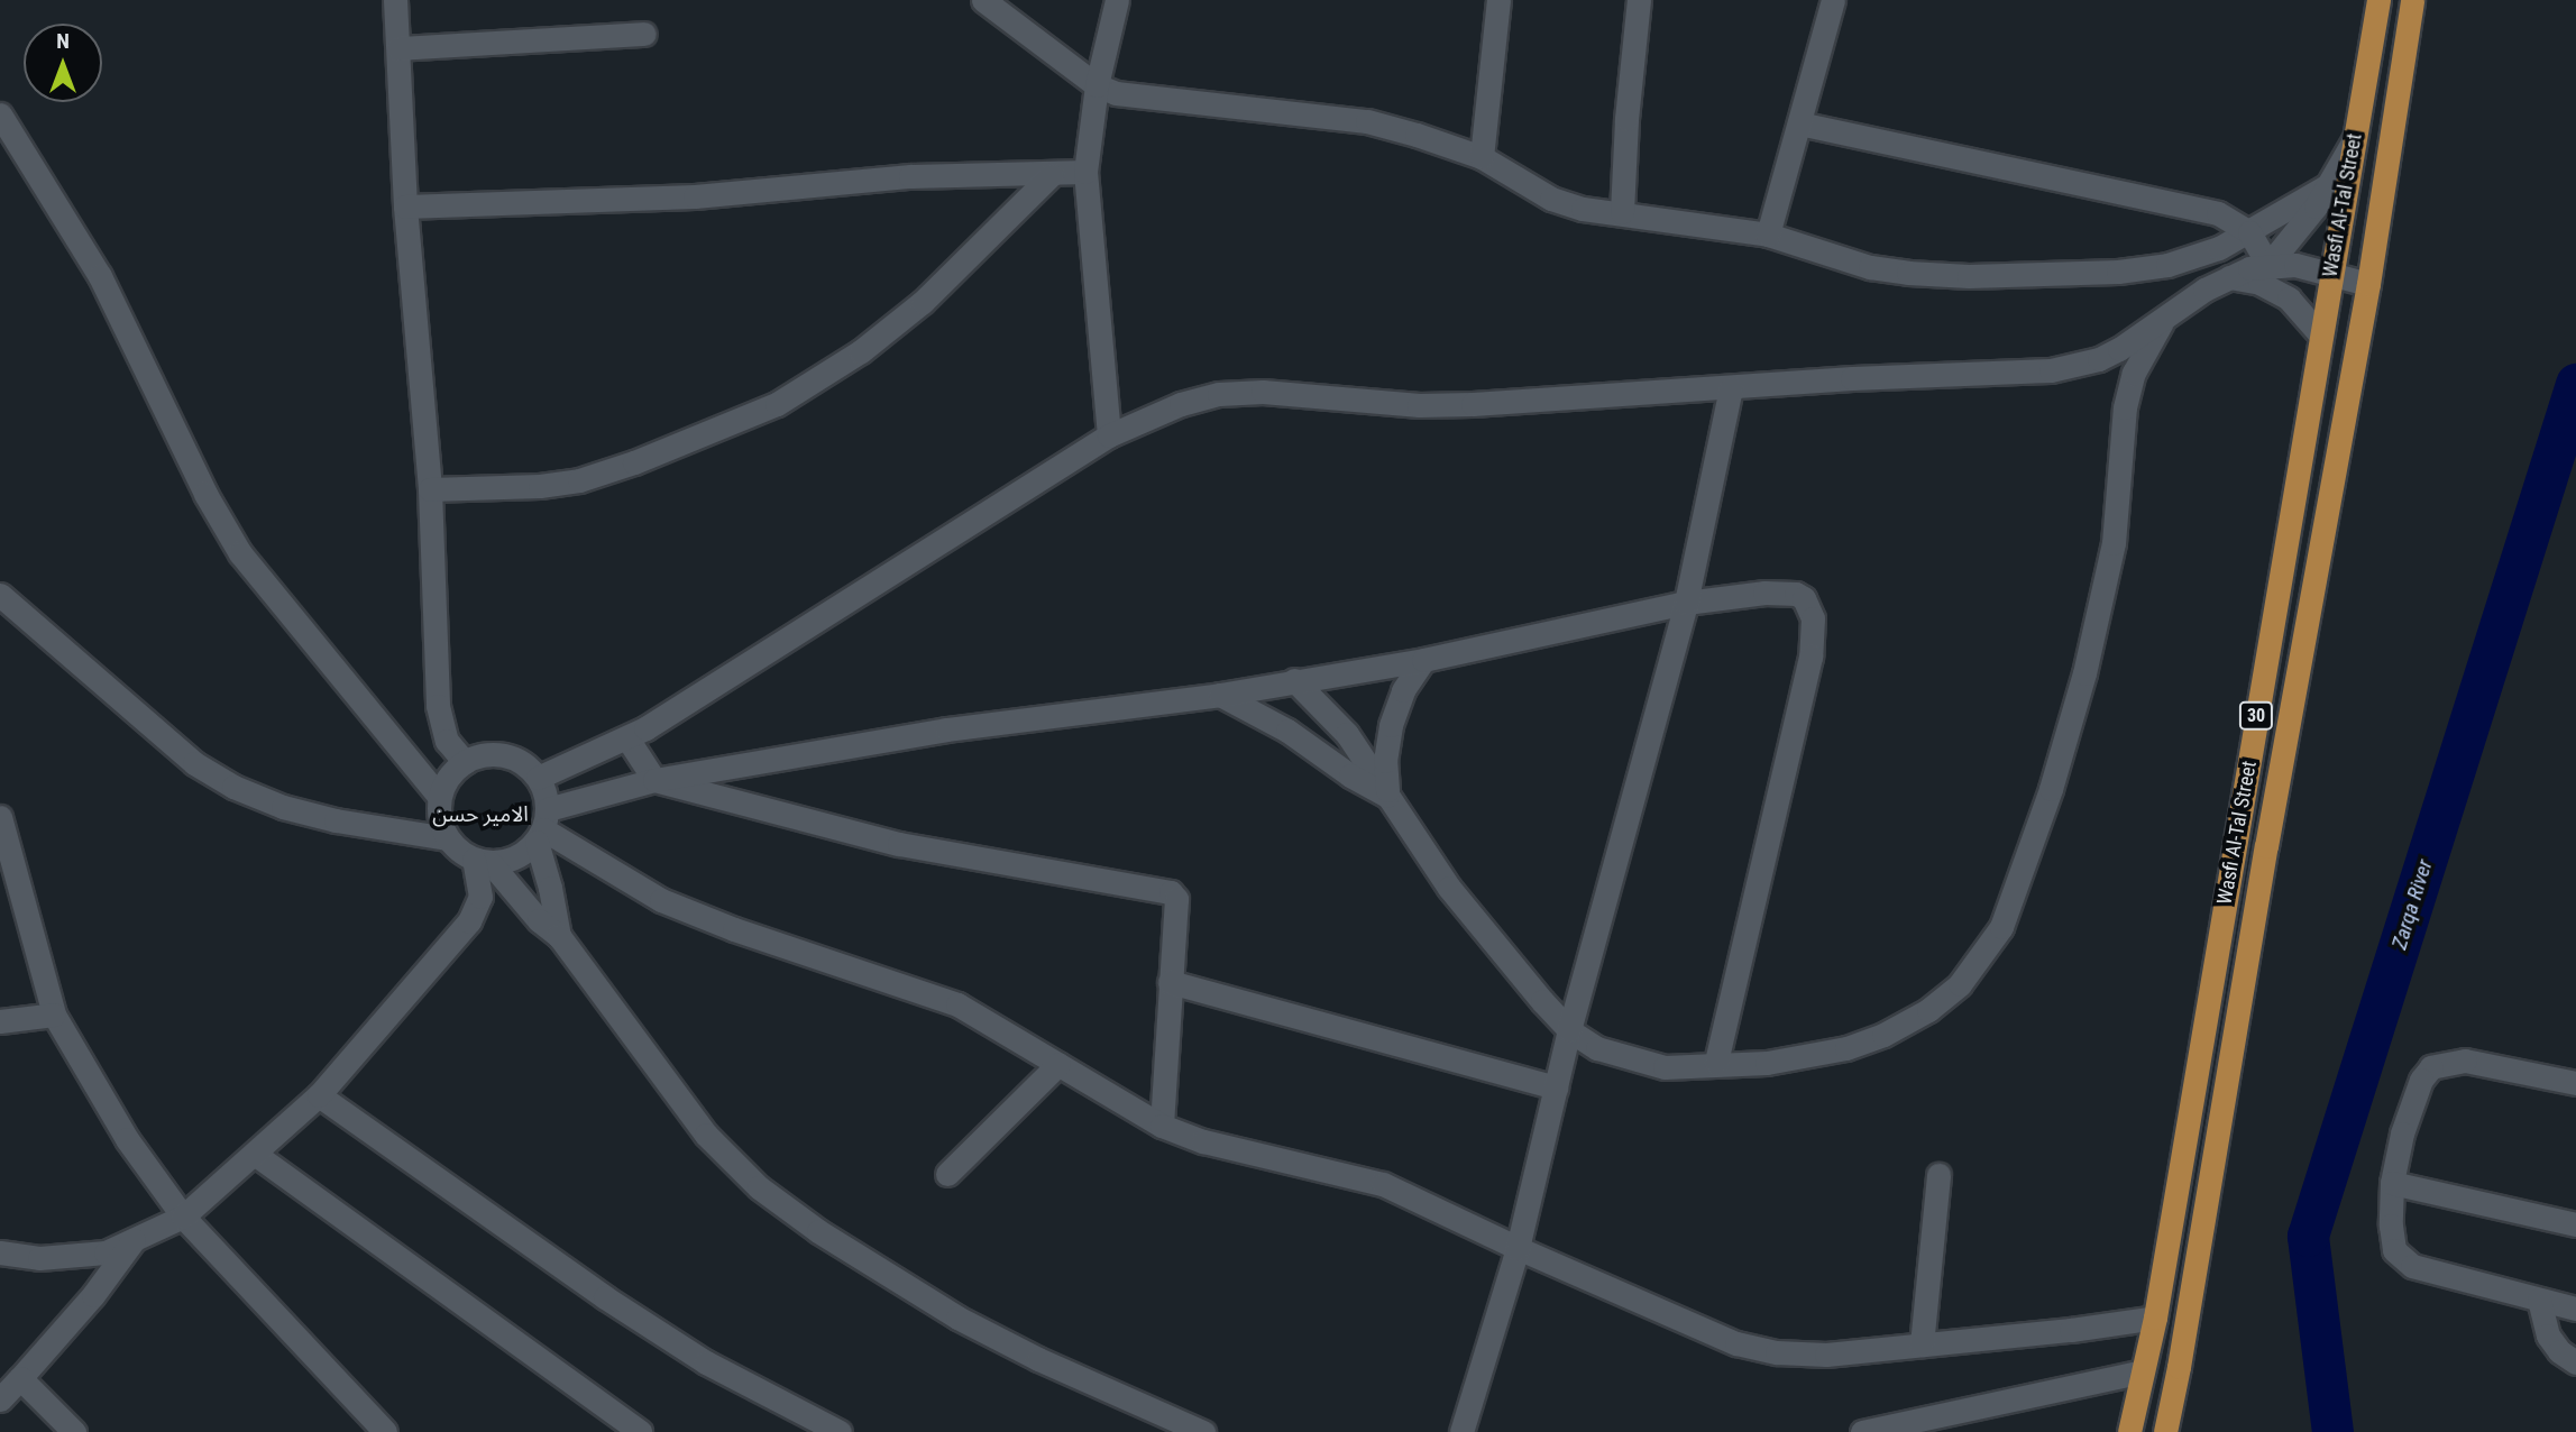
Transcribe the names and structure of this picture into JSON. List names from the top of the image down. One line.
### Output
{"streets":{"main road":["Wasfi Al-Tal Street","30"]},"districts":["الامير حسن"],"water":["Zarqa River"],"north":"top"}
